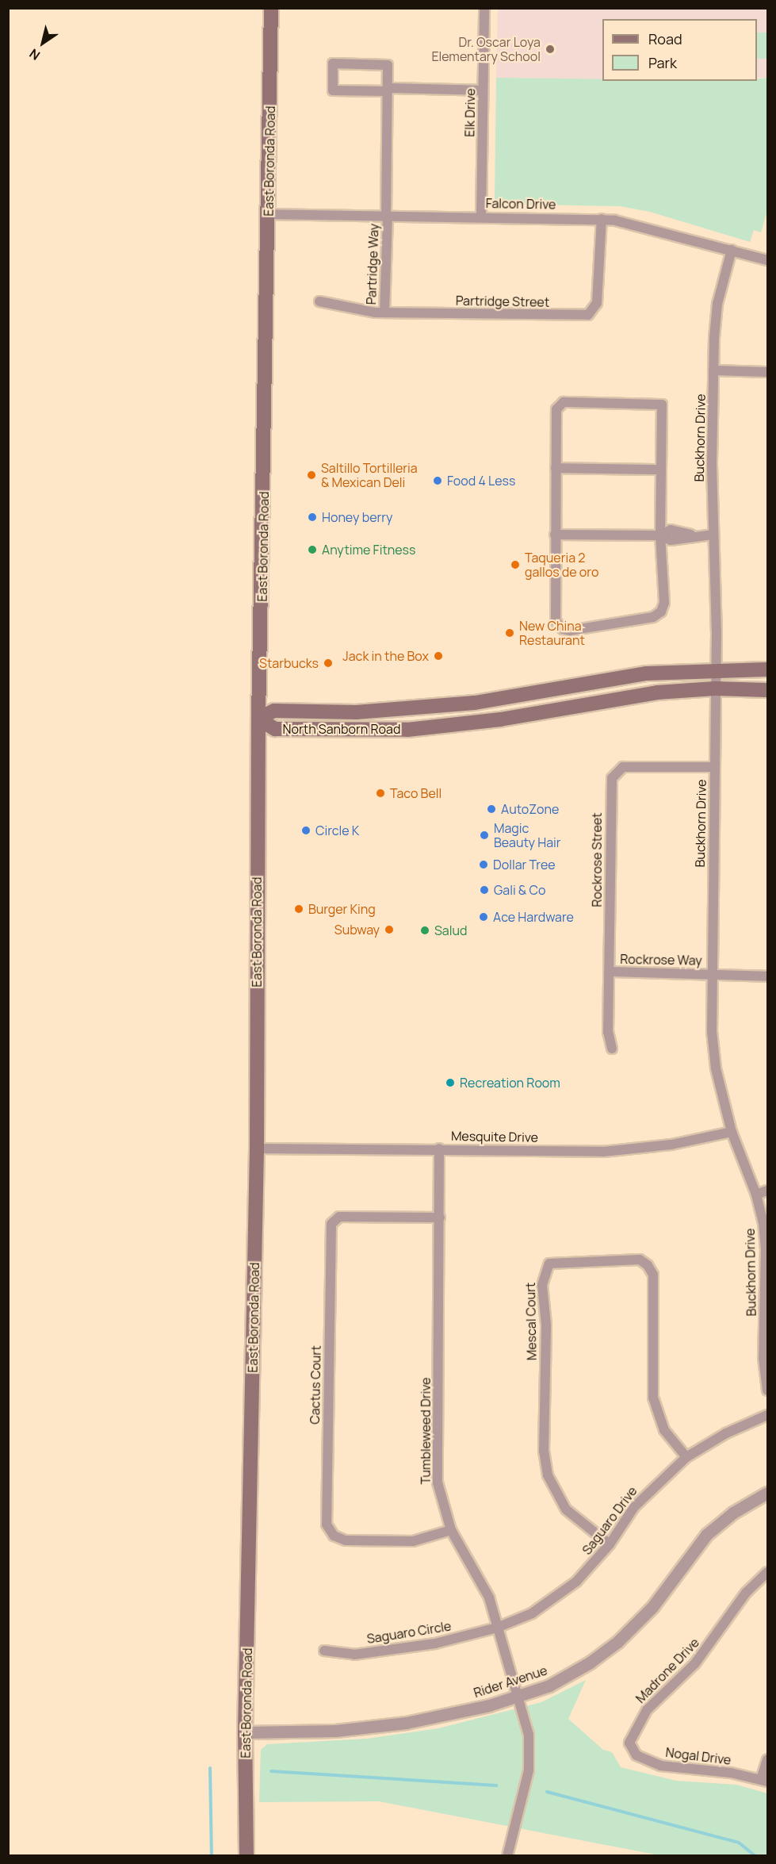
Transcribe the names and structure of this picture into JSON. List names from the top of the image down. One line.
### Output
{"streets":{"main road":["East Boronda Road","North Sanborn Road"],"street":["Elk Drive","Falcon Drive","Partridge Way","Partridge Street","Buckhorn Drive","Rockrose Street","Rockrose Way","Mesquite Drive","Mescal Court","Cactus Court","Tumbleweed Drive","Saguaro Drive","Saguaro Circle","Madrone Drive","Rider Avenue","Nogal Drive"]},"crossings":[["Elk Drive","Falcon Drive"],["East Boronda Road","Falcon Drive"],["East Boronda Road","North Sanborn Road"],["East Boronda Road","Mesquite Drive"],["East Boronda Road","Rider Avenue"],["Falcon Drive","Partridge Way"],["Falcon Drive","Partridge Street"],["Falcon Drive","Buckhorn Drive"],["Partridge Way","Partridge Street"],["Buckhorn Drive","North Sanborn Road"],["Buckhorn Drive","Rockrose Street"],["Buckhorn Drive","Rockrose Way"],["Buckhorn Drive","Mesquite Drive"],["Rockrose Street","Rockrose Way"],["Mesquite Drive","Tumbleweed Drive"],["Mescal Court","Saguaro Drive"],["Cactus Court","Tumbleweed Drive"],["Tumbleweed Drive","Saguaro Drive"],["Tumbleweed Drive","Saguaro Circle"],["Tumbleweed Drive","Rider Avenue"],["Saguaro Drive","Saguaro Circle"],["Madrone Drive","Nogal Drive"]],"places":["Dr. Oscar Loya Elementary School","Saltillo Tortilleria & Mexican Deli","Food 4 Less","Honey berry","Anytime Fitness","Taqueria 2 gallos de oro","New China Restaurant","Jack in the Box","Starbucks","Taco Bell","AutoZone","Circle K","Magic Beauty Hair","Dollar Tree","Gali & Co","Burger King","Ace Hardware","Subway","Salud","Recreation Room"],"legend":["Road","Park"],"north":"bottom left"}
